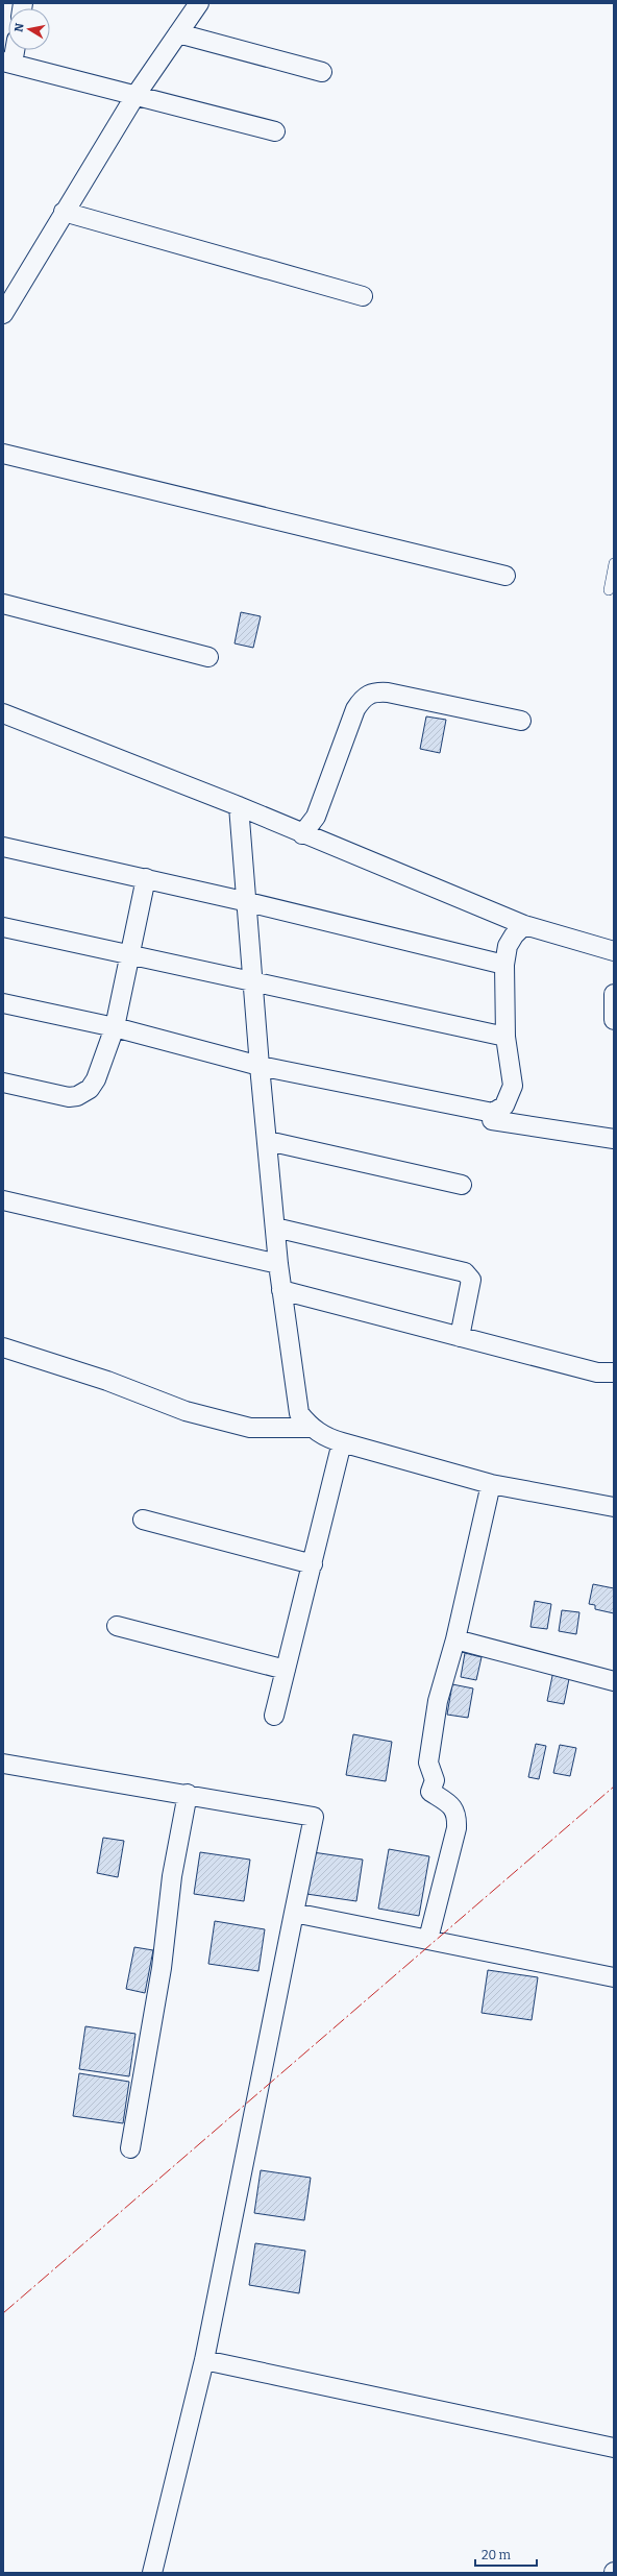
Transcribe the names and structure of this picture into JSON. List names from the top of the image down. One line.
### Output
{"scale_bar":"20 m","north":"left"}
